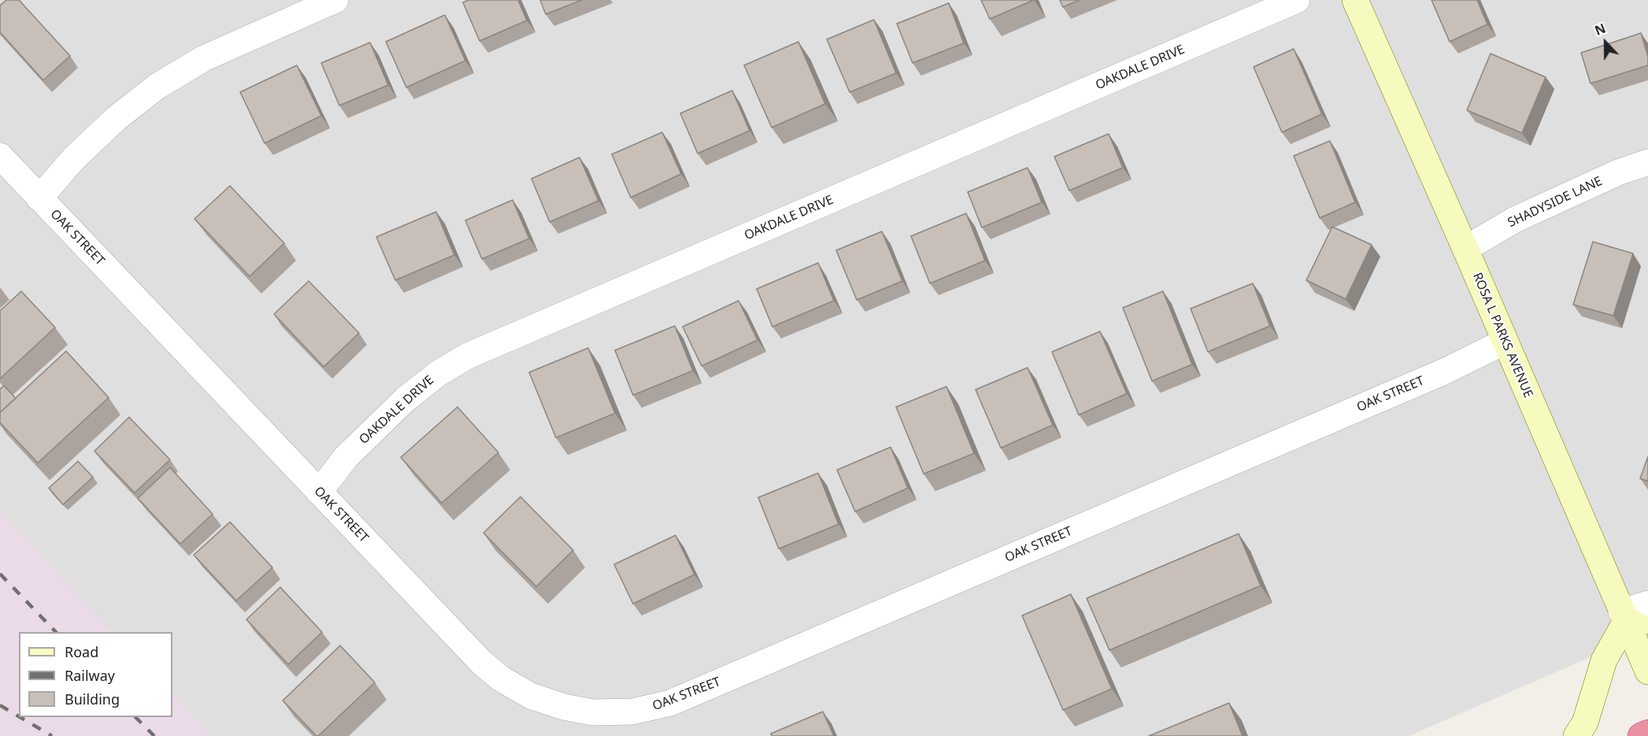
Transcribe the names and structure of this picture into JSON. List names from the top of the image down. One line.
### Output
{"streets":{"street":["OAKDALE DRIVE","SHADYSIDE LANE","OAK STREET","ROSA L PARKS AVENUE"]},"crossings":[["OAKDALE DRIVE","OAK STREET"],["SHADYSIDE LANE","ROSA L PARKS AVENUE"],["OAK STREET","ROSA L PARKS AVENUE"]],"legend":["Road","Railway","Building"],"north":"top"}
